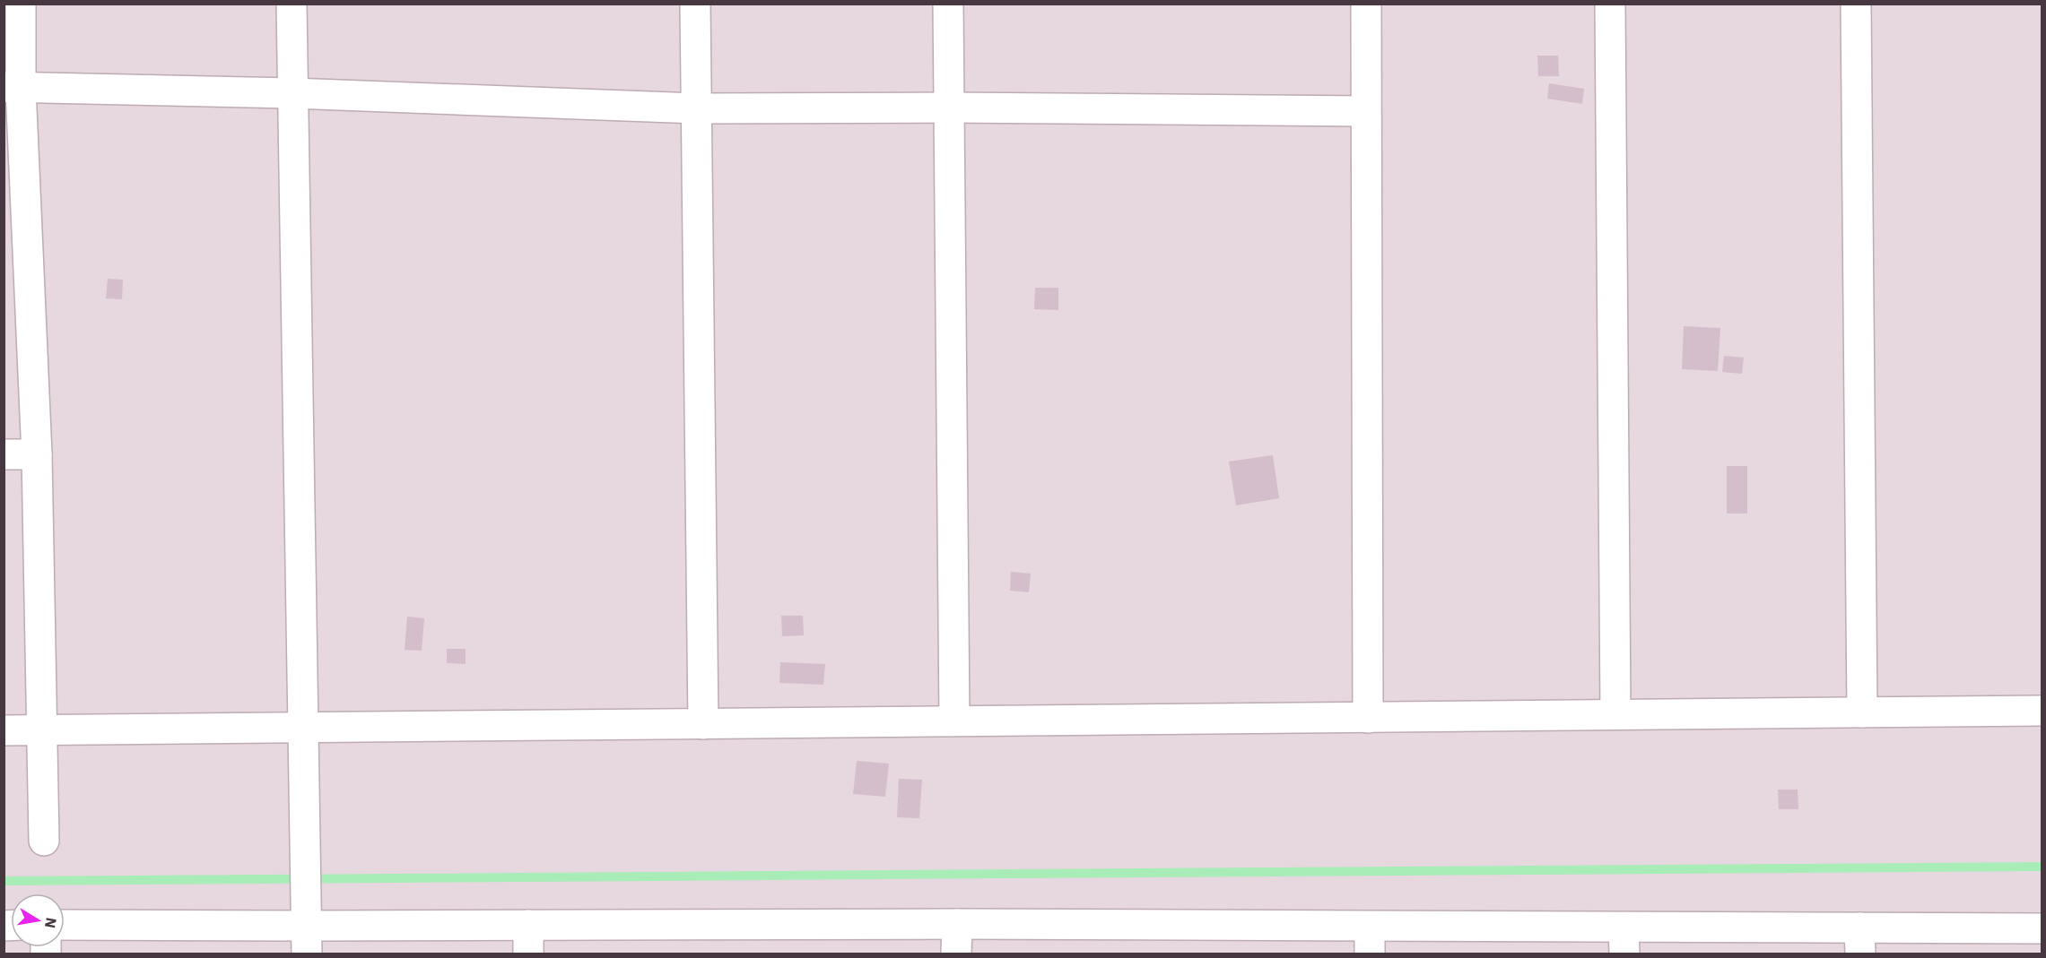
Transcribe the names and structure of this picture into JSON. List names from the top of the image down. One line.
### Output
{"north":"right"}
